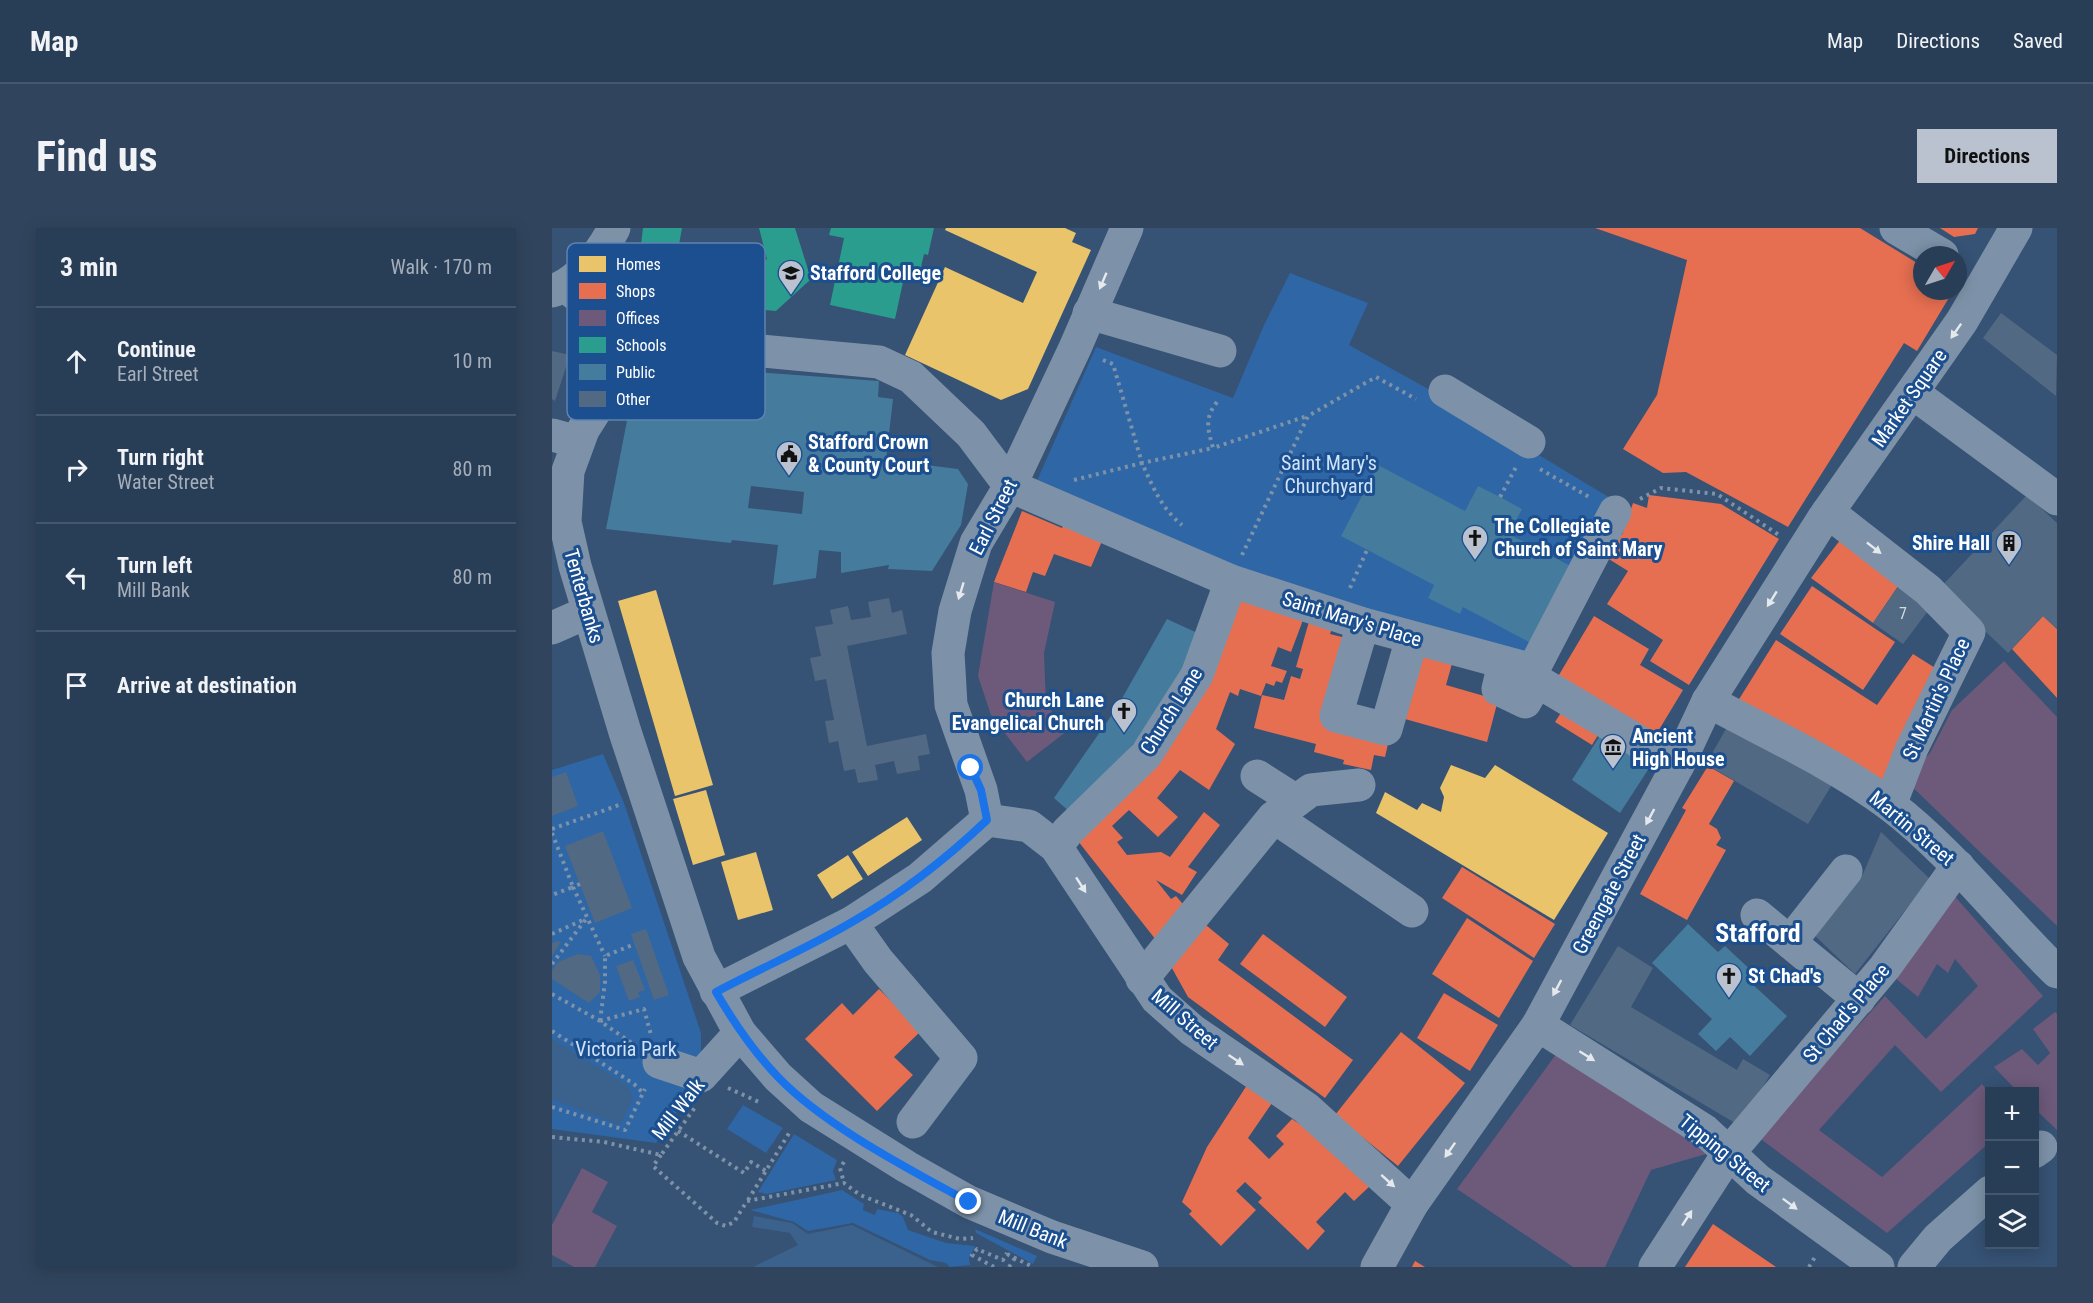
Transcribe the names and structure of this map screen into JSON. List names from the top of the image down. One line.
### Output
{"streets":{"street":["Market Square","Earl Street","Tenterbanks","Saint Mary's Place","St Martin's Place","Church Lane","Martin Street","Greengate Street","St Chad's Place","Mill Street","Tipping Street","Mill Bank"],"path":["Mill Walk"]},"crossings":[["Market Square","St Martin's Place"],["Market Square","Greengate Street"],["Earl Street","Saint Mary's Place"],["Earl Street","Mill Street"],["Tenterbanks","Mill Bank"],["Saint Mary's Place","Church Lane"],["Saint Mary's Place","Greengate Street"],["St Martin's Place","Martin Street"],["St Martin's Place","Greengate Street"],["Church Lane","Mill Street"],["Martin Street","Greengate Street"],["Martin Street","St Chad's Place"],["Greengate Street","Mill Street"],["Greengate Street","Tipping Street"],["St Chad's Place","Tipping Street"],["Mill Walk","Mill Bank"]],"one_way":["Market Square","Earl Street","Greengate Street"],"districts":["Stafford"],"parks":["Saint Mary's Churchyard","Victoria Park"],"places":{"school or university":["Stafford College"],"public building":["Stafford Crown & County Court"],"church":["The Collegiate Church of Saint Mary","Church Lane Evangelical Church","St Chad's"],"building":["Shire Hall"],"museum":["Ancient High House"]},"house_numbers":["7"],"legend":["Homes","Shops","Offices","Schools","Public","Other"],"north":"top right","page":{"header":"Map","nav":["Map","Directions","Saved"],"buttons":"Directions","title":"Find us","heading":["3 min","Walk · 170 m"],"list":[["Continue","Earl Street","10 m"],["Turn right","Water Street","80 m"],["Turn left","Mill Bank","80 m"],"Arrive at destination"],"map_buttons":["+","−"]}}
